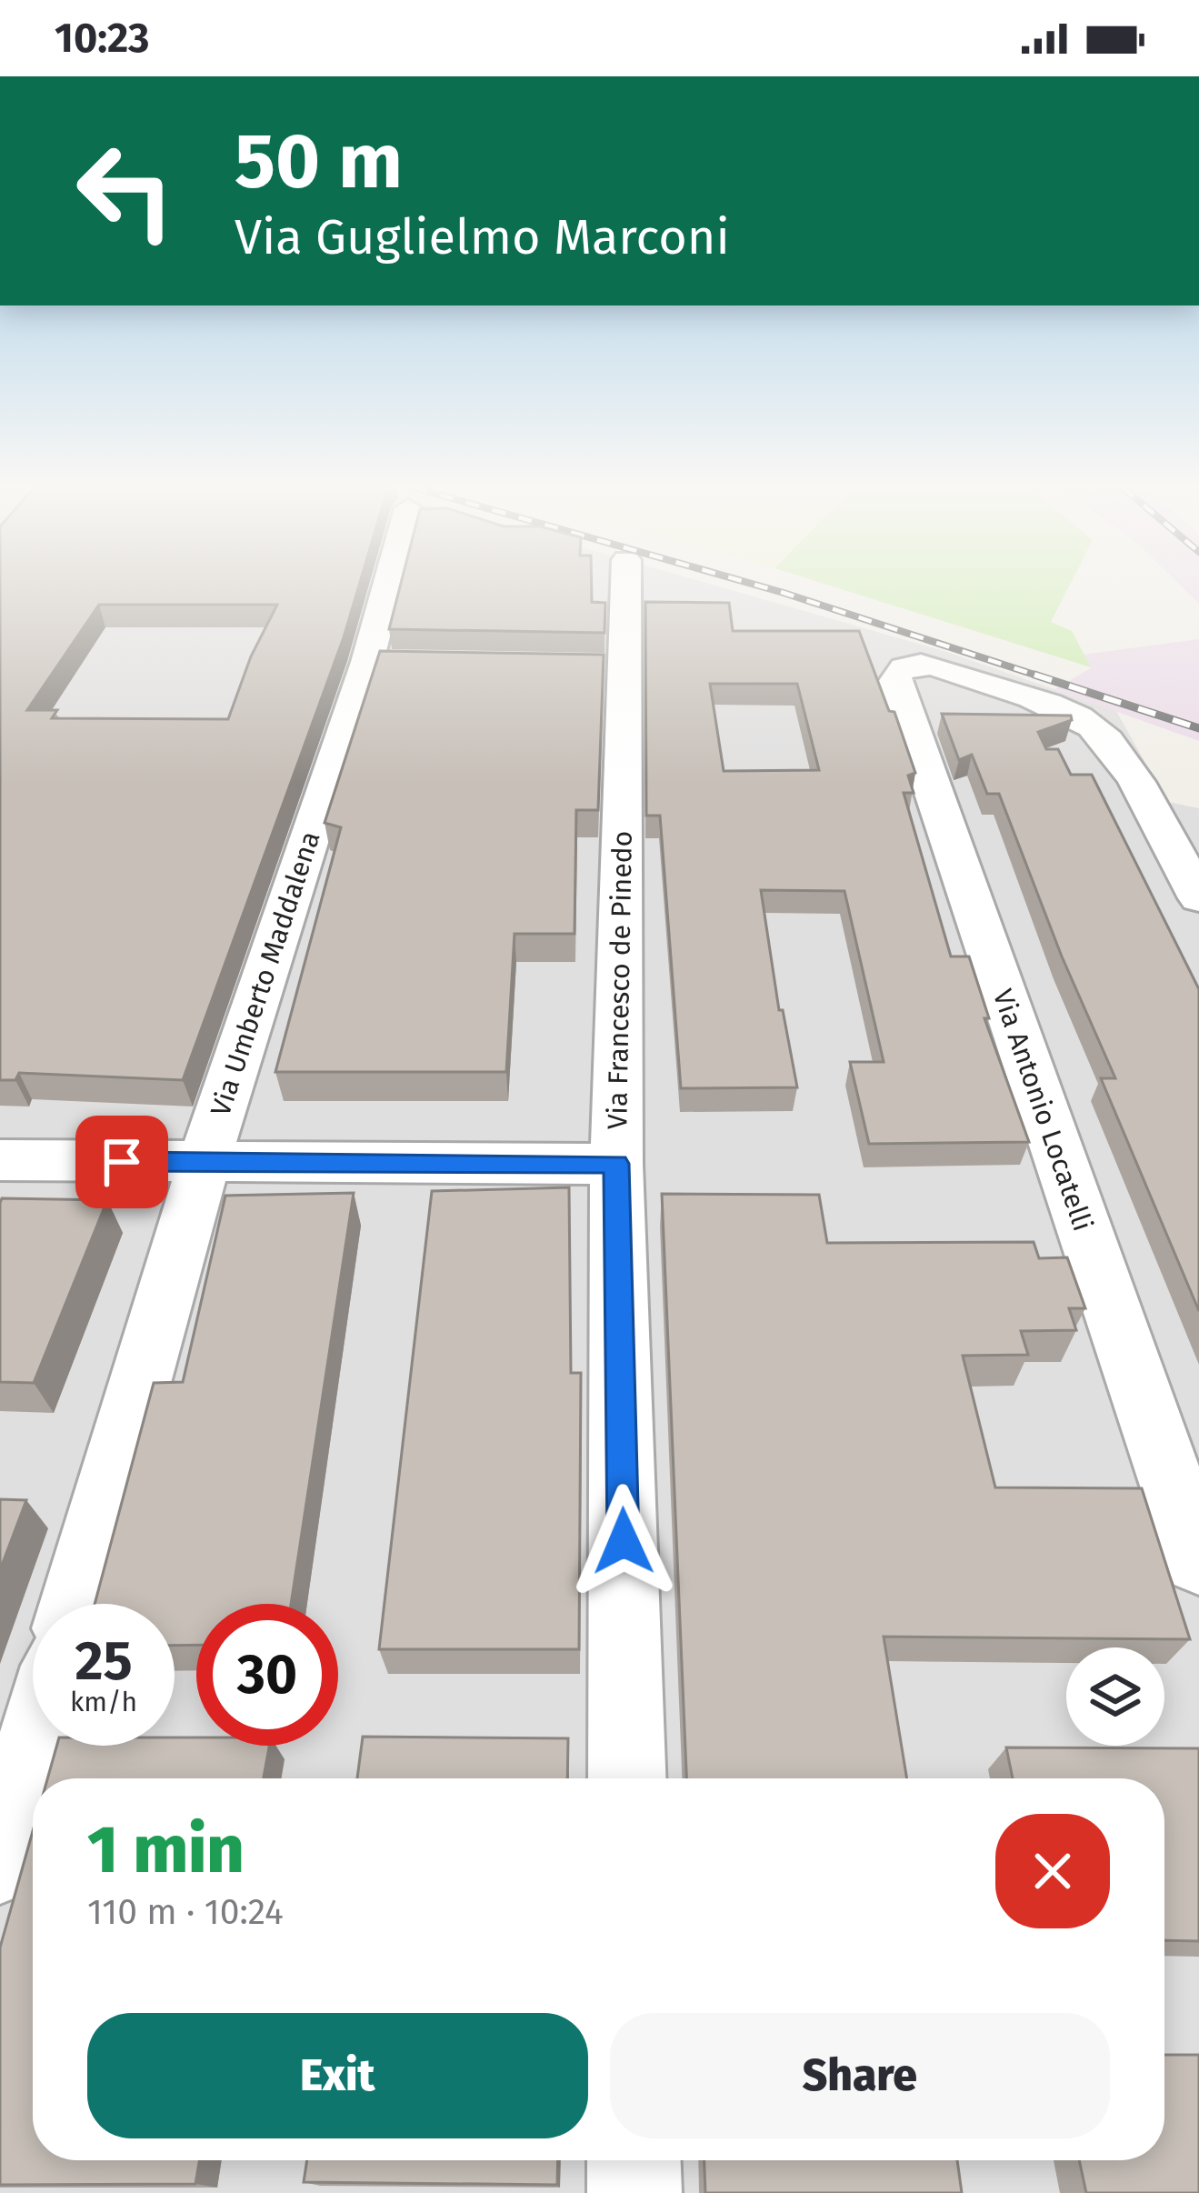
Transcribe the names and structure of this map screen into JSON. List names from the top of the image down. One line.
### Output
{"streets":{"street":["Via Umberto Maddalena","Via Francesco de Pinedo","Via Antonio Locatelli"]},"page":{"status":"10:23","turn":["50 m","Via Guglielmo Marconi"],"speed":"25 km/h","limit":"30","heading":["1 min","110 m · 10:24"],"buttons":["Exit","Share"]}}
